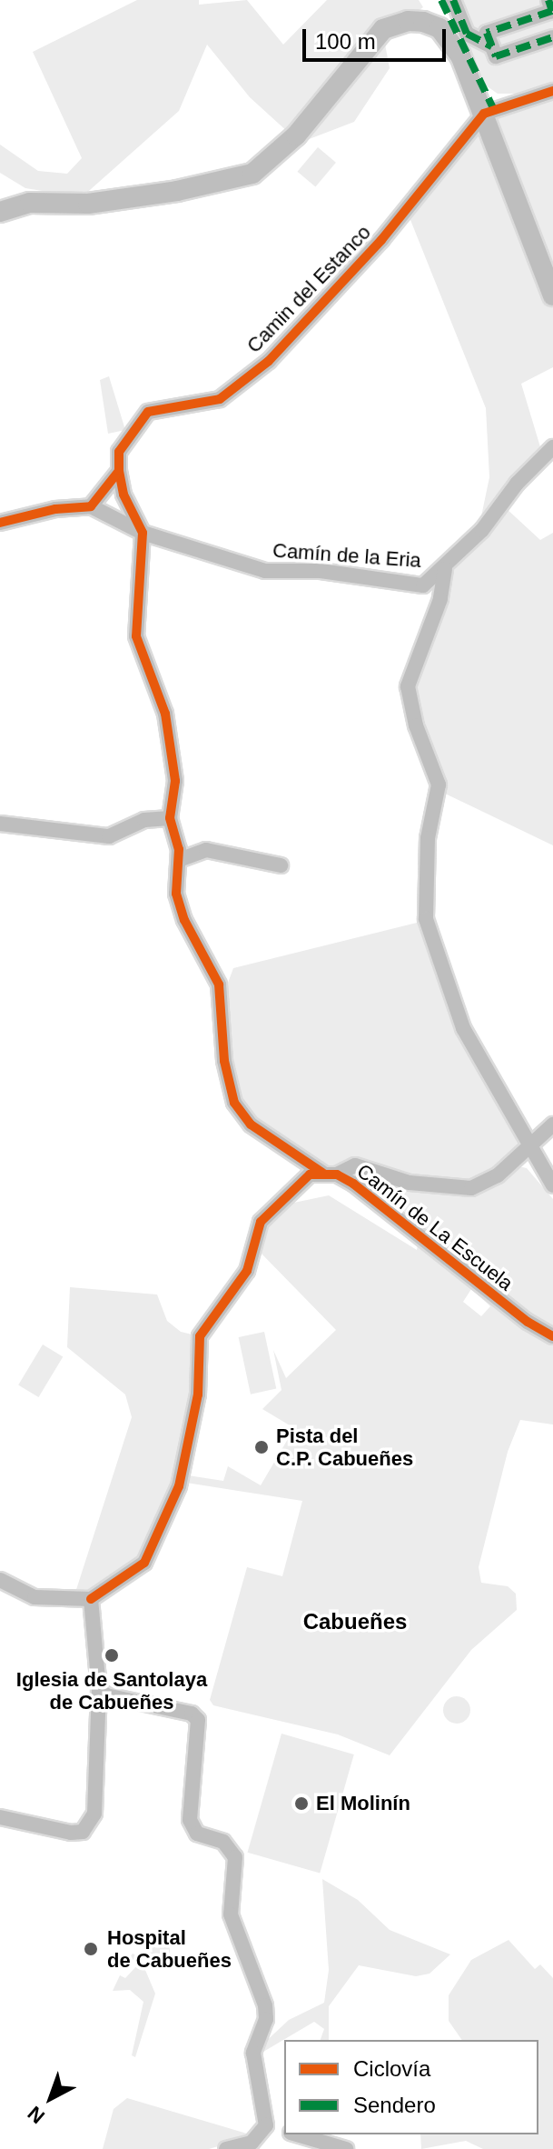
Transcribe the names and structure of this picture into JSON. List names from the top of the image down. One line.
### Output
{"streets":{"street":["Camin del Estanco","Camín de la Eria","Camín de La Escuela"]},"crossings":[["Camin del Estanco","Camín de la Eria"]],"districts":["Cabueñes"],"places":["Pista del C.P. Cabueñes","Iglesia de Santolaya de Cabueñes","El Molinín","Hospital de Cabueñes"],"legend":["Ciclovía","Sendero"],"scale_bar":"100 m","north":"bottom left"}
